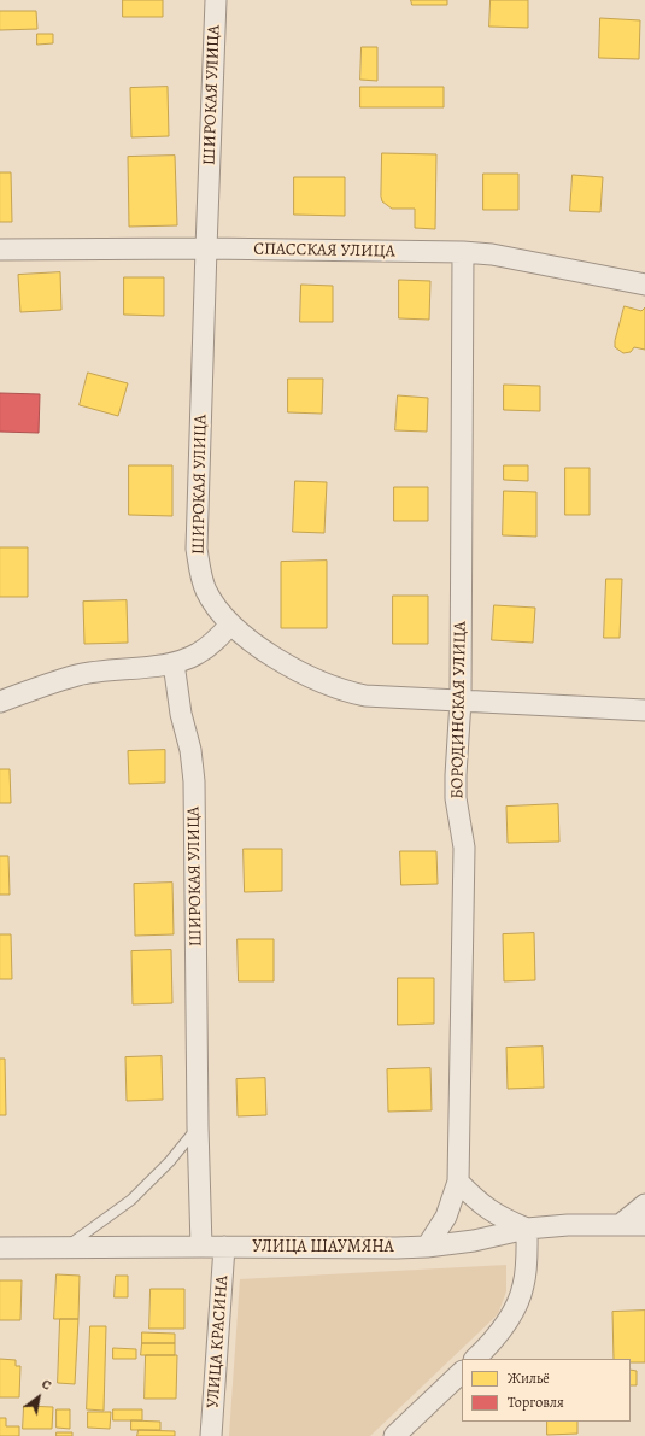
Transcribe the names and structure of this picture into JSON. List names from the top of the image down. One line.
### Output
{"streets":{"street":["ШИРОКАЯ УЛИЦА","СПАССКАЯ УЛИЦА","БОРОДИНСКАЯ УЛИЦА","УЛИЦА ШАУМЯНА","УЛИЦА КРАСИНА"]},"crossings":[["ШИРОКАЯ УЛИЦА","СПАССКАЯ УЛИЦА"],["ШИРОКАЯ УЛИЦА","БОРОДИНСКАЯ УЛИЦА"],["ШИРОКАЯ УЛИЦА","УЛИЦА ШАУМЯНА"],["СПАССКАЯ УЛИЦА","БОРОДИНСКАЯ УЛИЦА"],["БОРОДИНСКАЯ УЛИЦА","УЛИЦА ШАУМЯНА"],["УЛИЦА ШАУМЯНА","УЛИЦА КРАСИНА"]],"legend":["Жильё","Торговля"],"north":"top right"}
